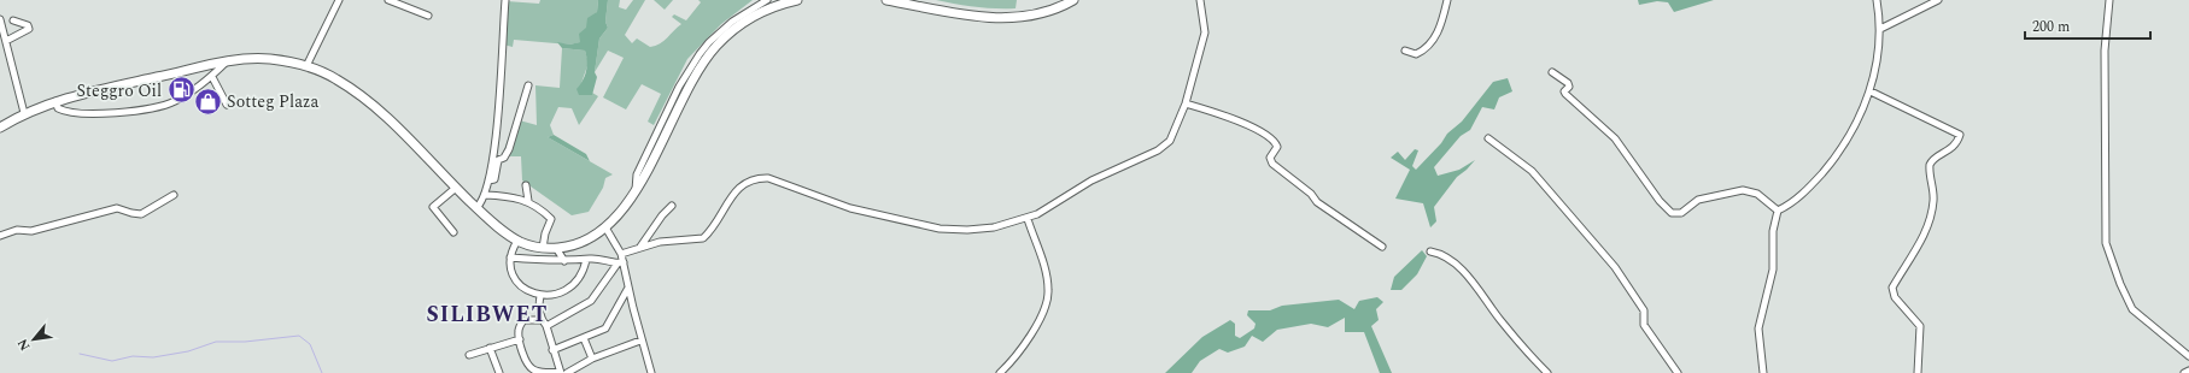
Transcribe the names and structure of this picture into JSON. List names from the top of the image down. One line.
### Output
{"districts":["SILIBWET"],"places":{"fuel station":["Steggro Oil"],"shop":["Sotteg Plaza"]},"scale_bar":"200 m","north":"bottom left"}
